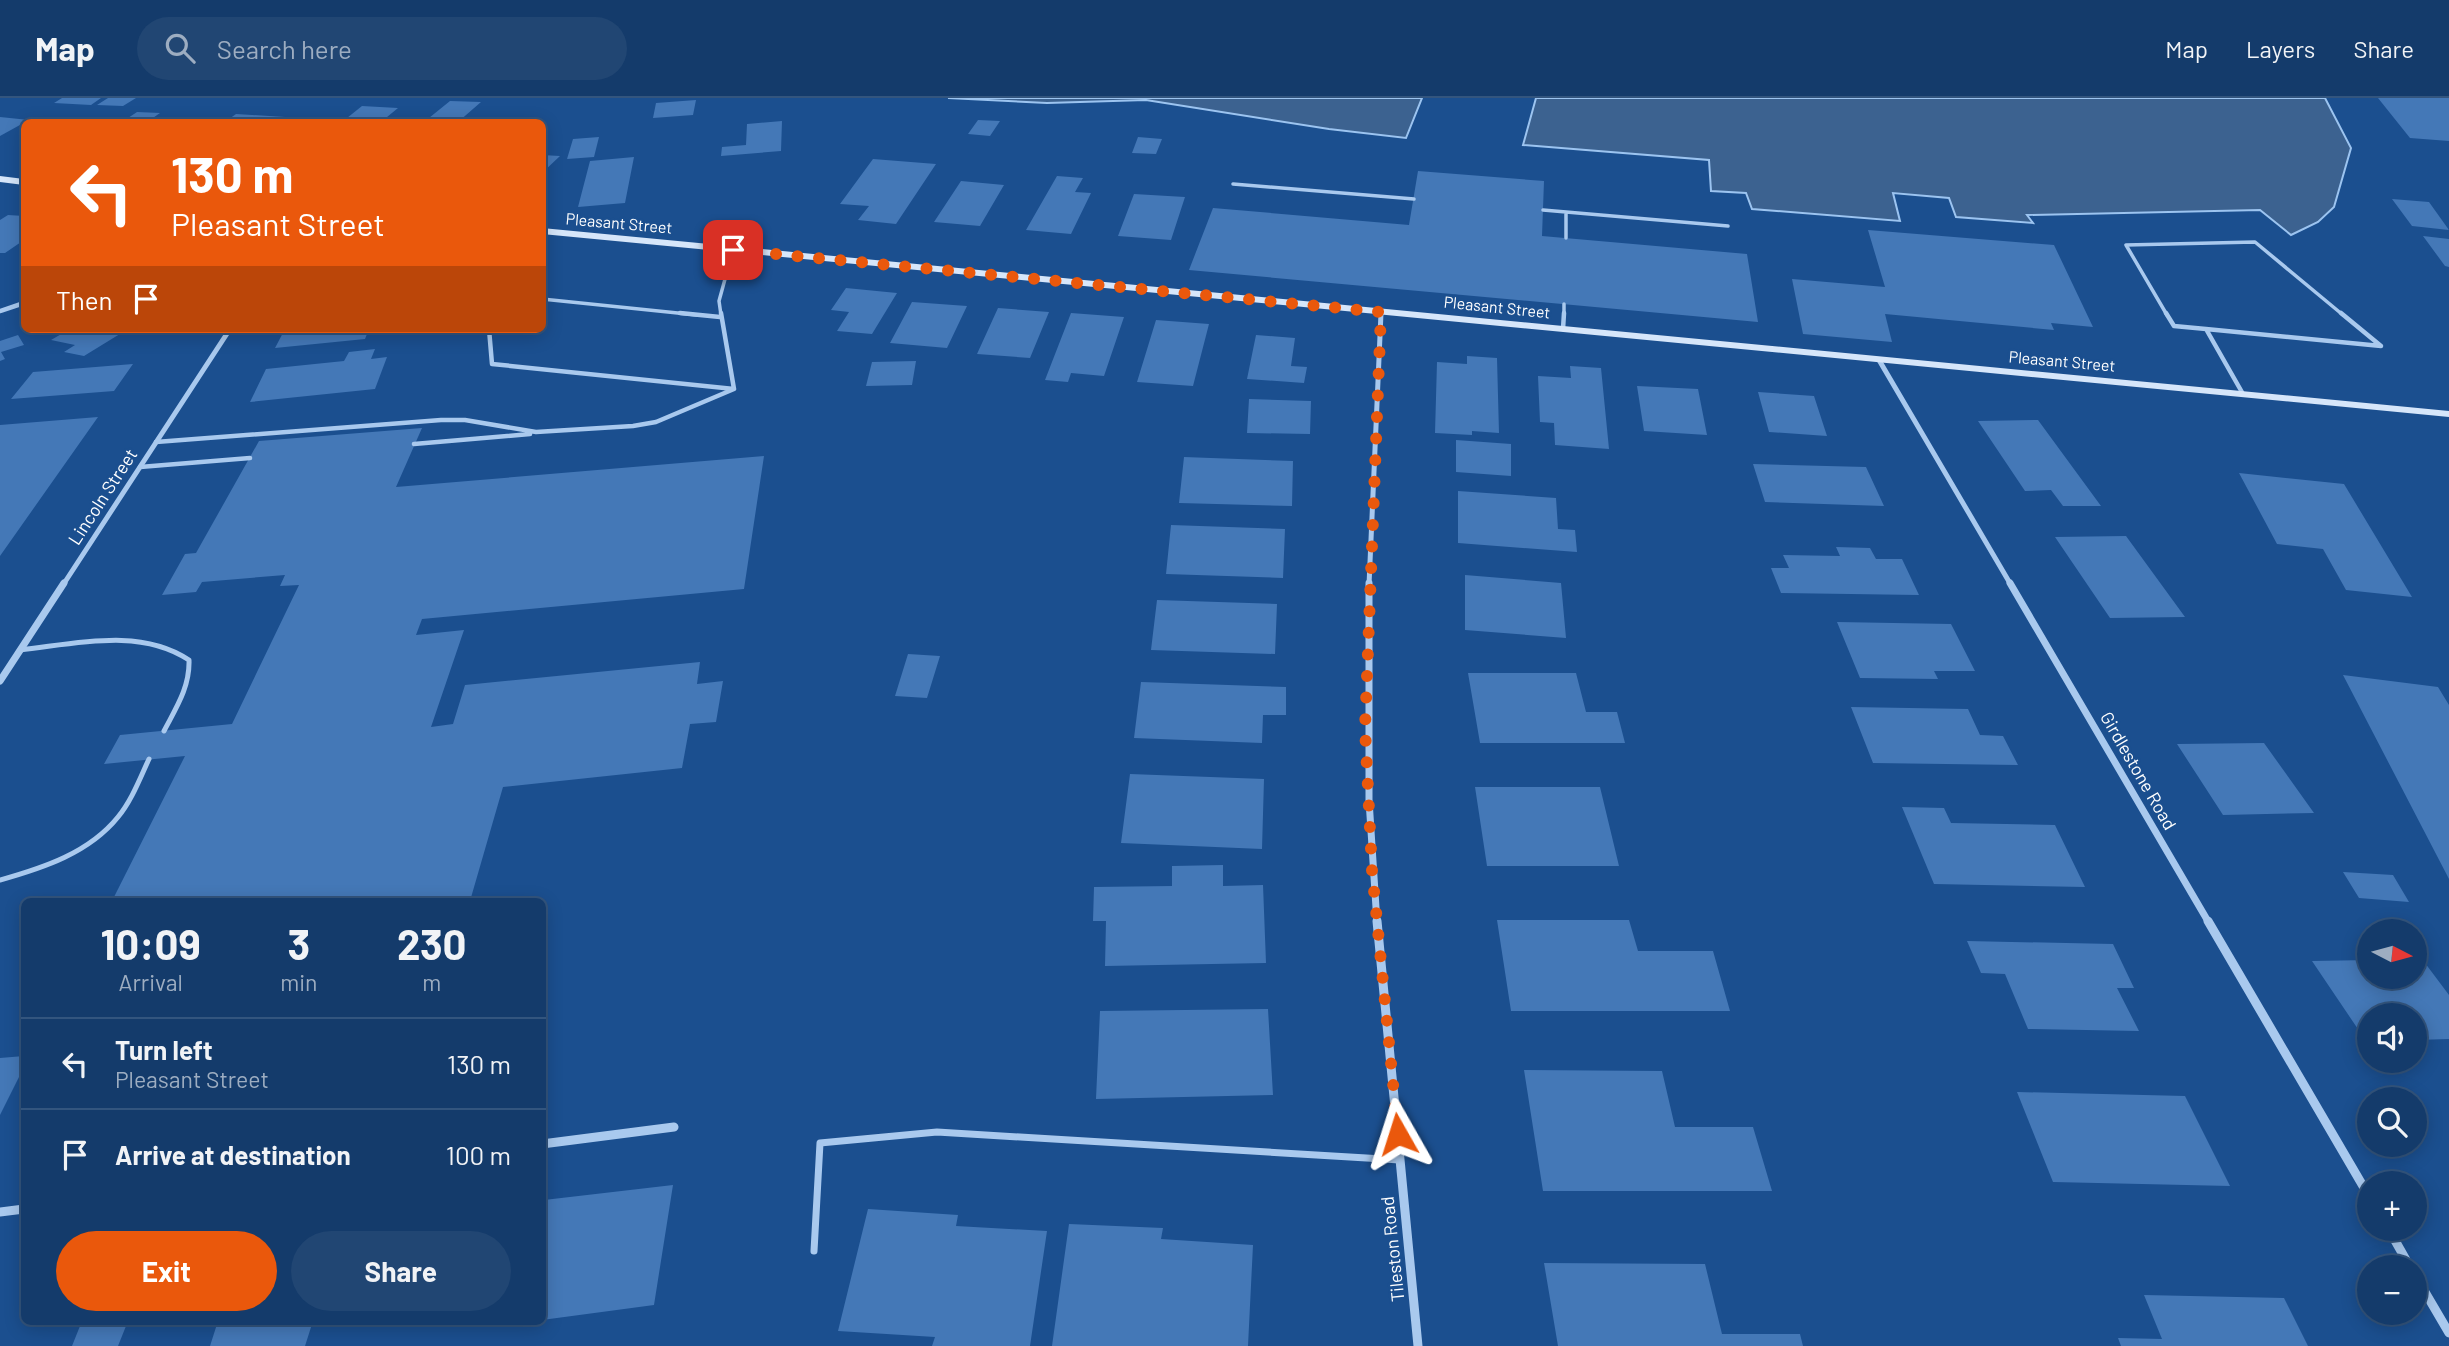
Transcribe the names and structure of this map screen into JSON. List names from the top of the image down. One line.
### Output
{"streets":{"main road":["Pleasant Street"],"street":["Lincoln Street","Girdlestone Road","Tileston Road"]},"crossings":[["Pleasant Street","Girdlestone Road"],["Pleasant Street","Tileston Road"]],"north":"right","page":{"header":"Map","search":"Search here","nav":["Map","Layers","Share"],"turn":["130 m","Pleasant Street"],"then":"Then","eta":["10:09","Arrival","3","min","230","m"],"map_buttons":["+","−"],"list":[{"name":"Turn left","note":"Pleasant Street","value":"130 m"},{"name":"Arrive at destination","value":"100 m"}],"buttons":["Exit","Share"]}}
